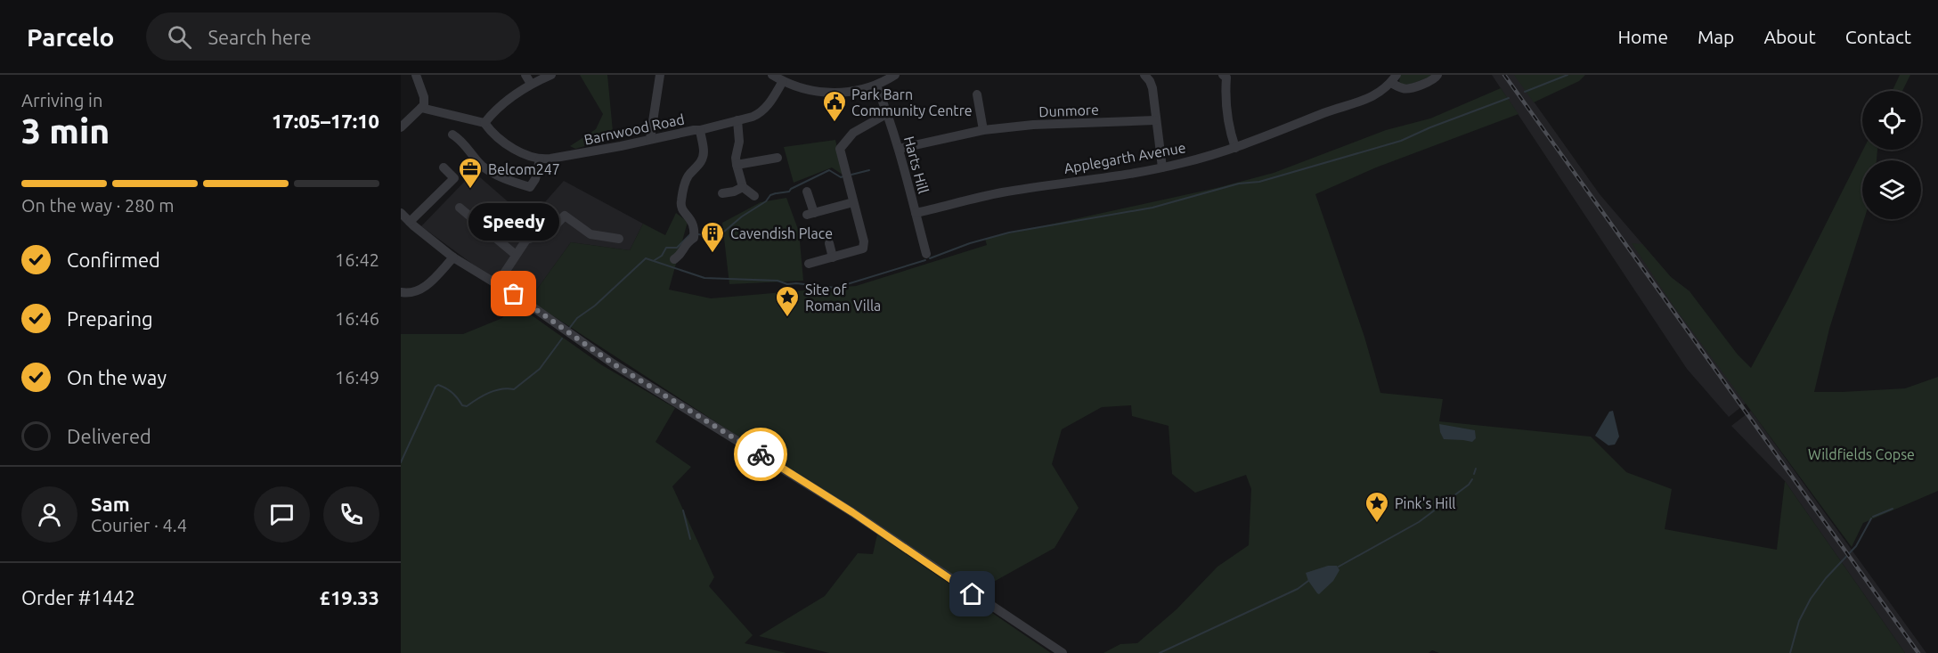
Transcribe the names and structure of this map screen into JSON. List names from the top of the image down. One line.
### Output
{"streets":{"street":["Dunmore","Barnwood Road","Applegarth Avenue","Harts Hill"]},"crossings":[["Dunmore","Harts Hill"],["Applegarth Avenue","Harts Hill"]],"parks":["Wildfields Copse"],"places":{"public building":["Park Barn Community Centre"],"office":["Belcom247"],"building":["Cavendish Place"],"other":["Speedy"],"place":["Site of Roman Villa","Pink's Hill"]},"page":{"header":"Parcelo","search":"Search here","nav":["Home","Map","About","Contact"],"heading":["3 min","Arriving in","17:05–17:10"],"panel":["Sam","Courier · 4.4","Order #1442","£19.33"],"bar":"On the way · 280 m","bubble":"Speedy","list":[["Confirmed","16:42"],["Preparing","16:46"],["On the way","16:49"],"Delivered"]}}
